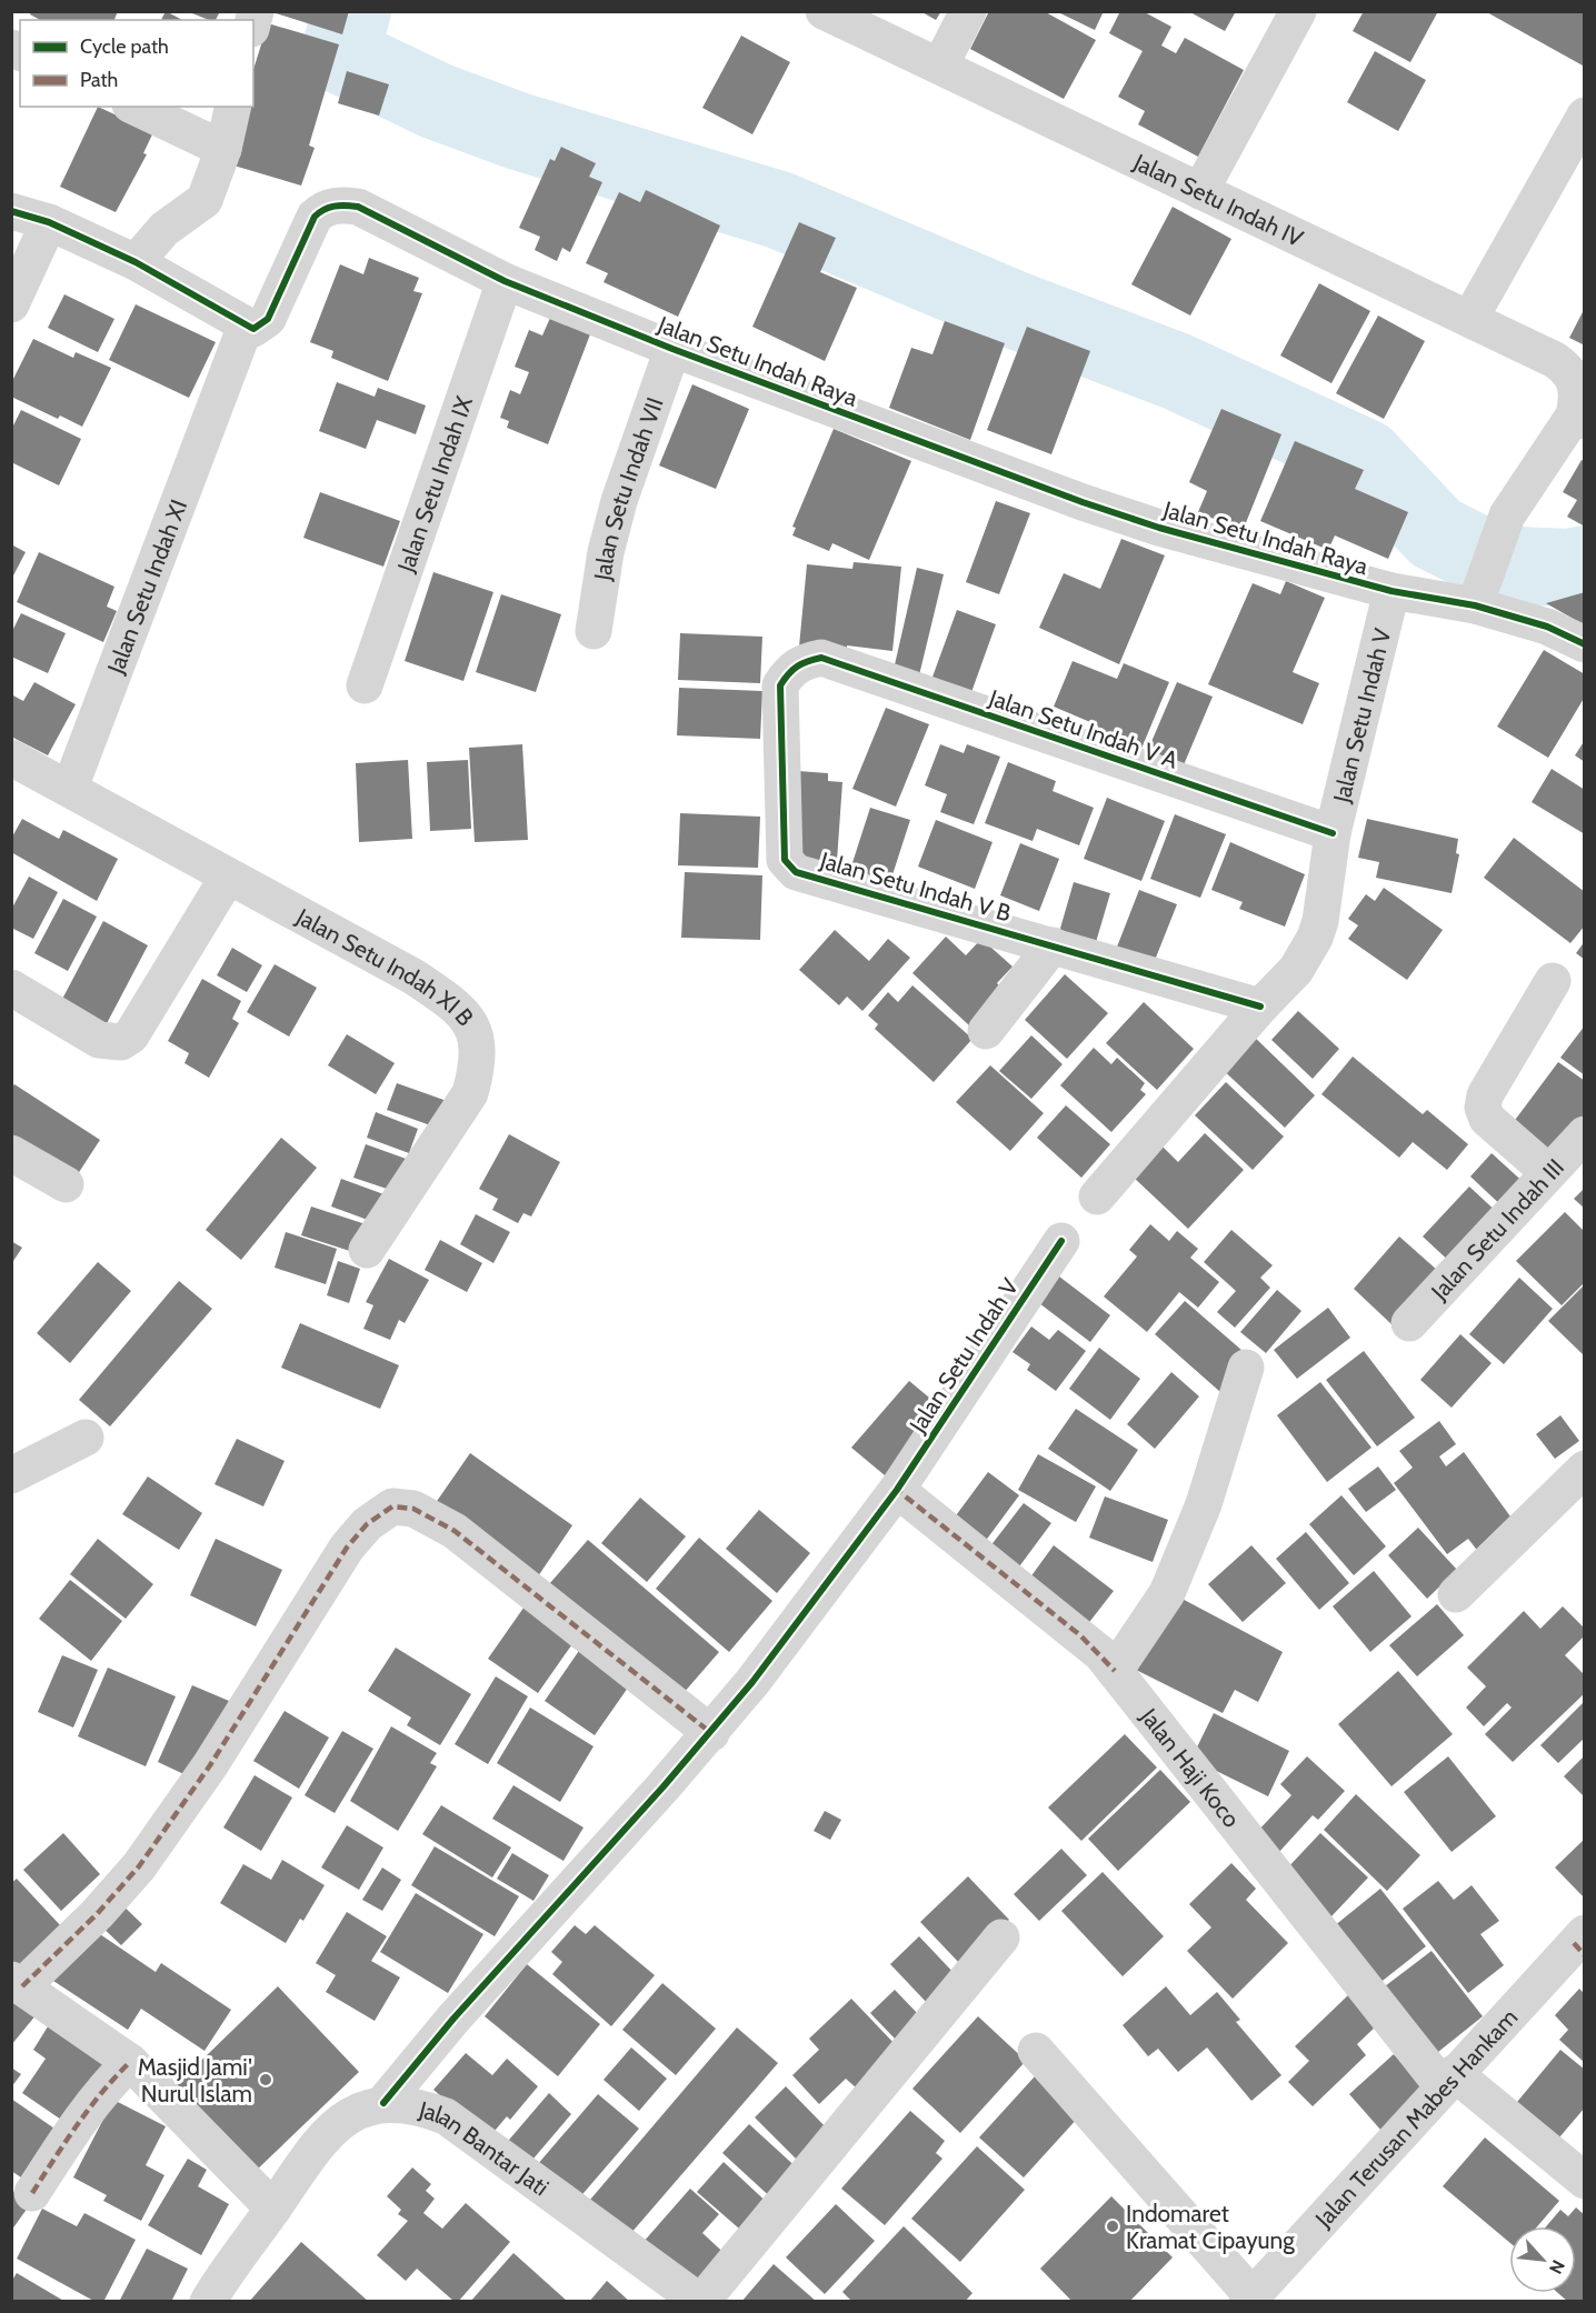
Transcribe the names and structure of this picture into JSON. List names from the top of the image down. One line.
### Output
{"streets":{"street":["Jalan Setu Indah IV","Jalan Setu Indah Raya","Jalan Setu Indah IX","Jalan Setu Indah VII","Jalan Setu Indah XI","Jalan Setu Indah V","Jalan Setu Indah V A","Jalan Setu Indah V B","Jalan Setu Indah XI B","Jalan Setu Indah III","Jalan Haji Koco","Jalan Terusan Mabes Hankam","Jalan Bantar Jati"]},"crossings":[["Jalan Setu Indah IV","Jalan Setu Indah Raya"],["Jalan Setu Indah Raya","Jalan Setu Indah IX"],["Jalan Setu Indah Raya","Jalan Setu Indah VII"],["Jalan Setu Indah Raya","Jalan Setu Indah XI"],["Jalan Setu Indah Raya","Jalan Setu Indah V"],["Jalan Setu Indah XI","Jalan Setu Indah XI B"],["Jalan Setu Indah V","Jalan Setu Indah V A"],["Jalan Setu Indah V","Jalan Setu Indah V B"],["Jalan Setu Indah V","Jalan Haji Koco"],["Jalan Setu Indah V","Jalan Bantar Jati"],["Jalan Setu Indah V A","Jalan Setu Indah V B"],["Jalan Haji Koco","Jalan Terusan Mabes Hankam"]],"places":["Masjid Jami' Nurul Islam","Indomaret Kramat Cipayung"],"legend":["Cycle path","Path"],"north":"bottom right"}
